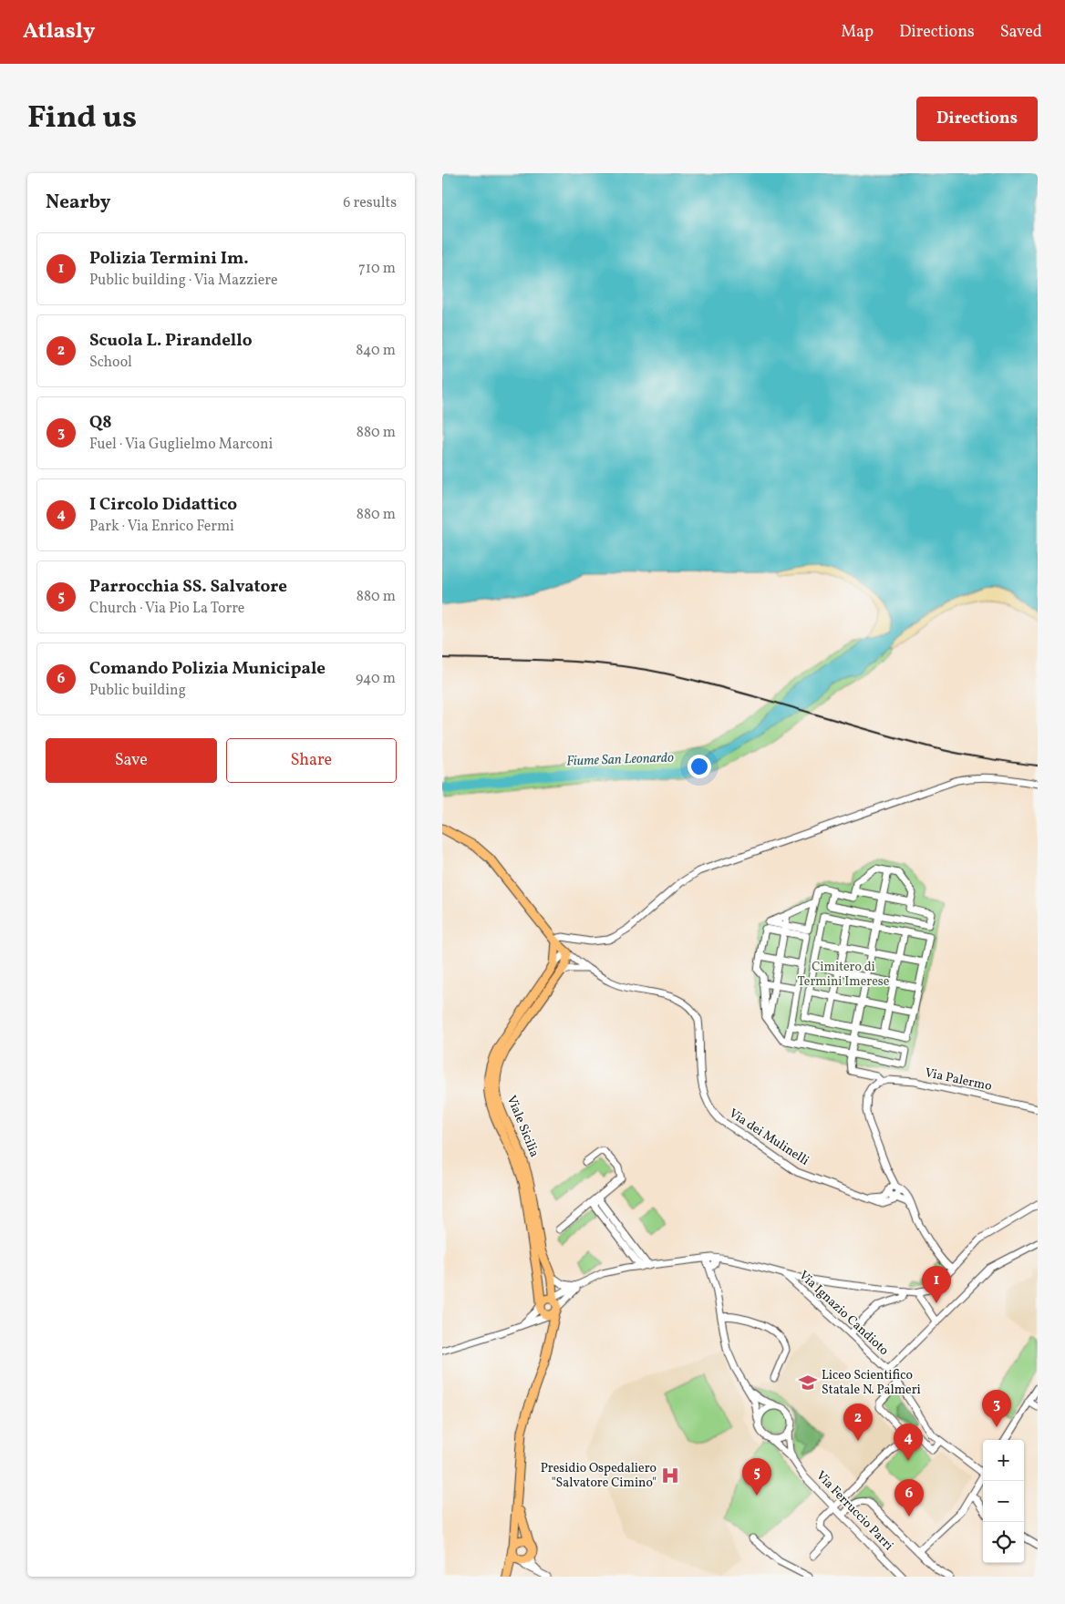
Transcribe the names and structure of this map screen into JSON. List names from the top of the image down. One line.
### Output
{"streets":{"main road":["Viale Sicilia"],"street":["Via Palermo","Via dei Mulinelli","Via Ignazio Candioto","Via Ferruccio Parri"]},"crossings":[["Viale Sicilia","Via dei Mulinelli"]],"water":["Fiume San Leonardo"],"parks":["Cimitero di Termini Imerese"],"places":{"school or university":["Liceo Scientifico Statale N. Palmeri"],"hospital":["Presidio Ospedaliero \"Salvatore Cimino\""]},"page":{"header":"Atlasly","nav":["Map","Directions","Saved"],"title":"Find us","buttons":["Directions",["Save","Share"]],"heading":["Nearby","6 results"],"list":[{"mark":"1","name":"Polizia Termini Im.","note":"Public building · Via Mazziere","value":"710 m"},{"mark":"2","name":"Scuola L. Pirandello","note":"School","value":"840 m"},{"mark":"3","name":"Q8","note":"Fuel · Via Guglielmo Marconi","value":"880 m"},{"mark":"4","name":"I Circolo Didattico","note":"Park · Via Enrico Fermi","value":"880 m"},{"mark":"5","name":"Parrocchia SS. Salvatore","note":"Church · Via Pio La Torre","value":"880 m"},{"mark":"6","name":"Comando Polizia Municipale","note":"Public building","value":"940 m"}],"pins":["1","3","2","4","5","6"],"map_buttons":["+","−"]}}
